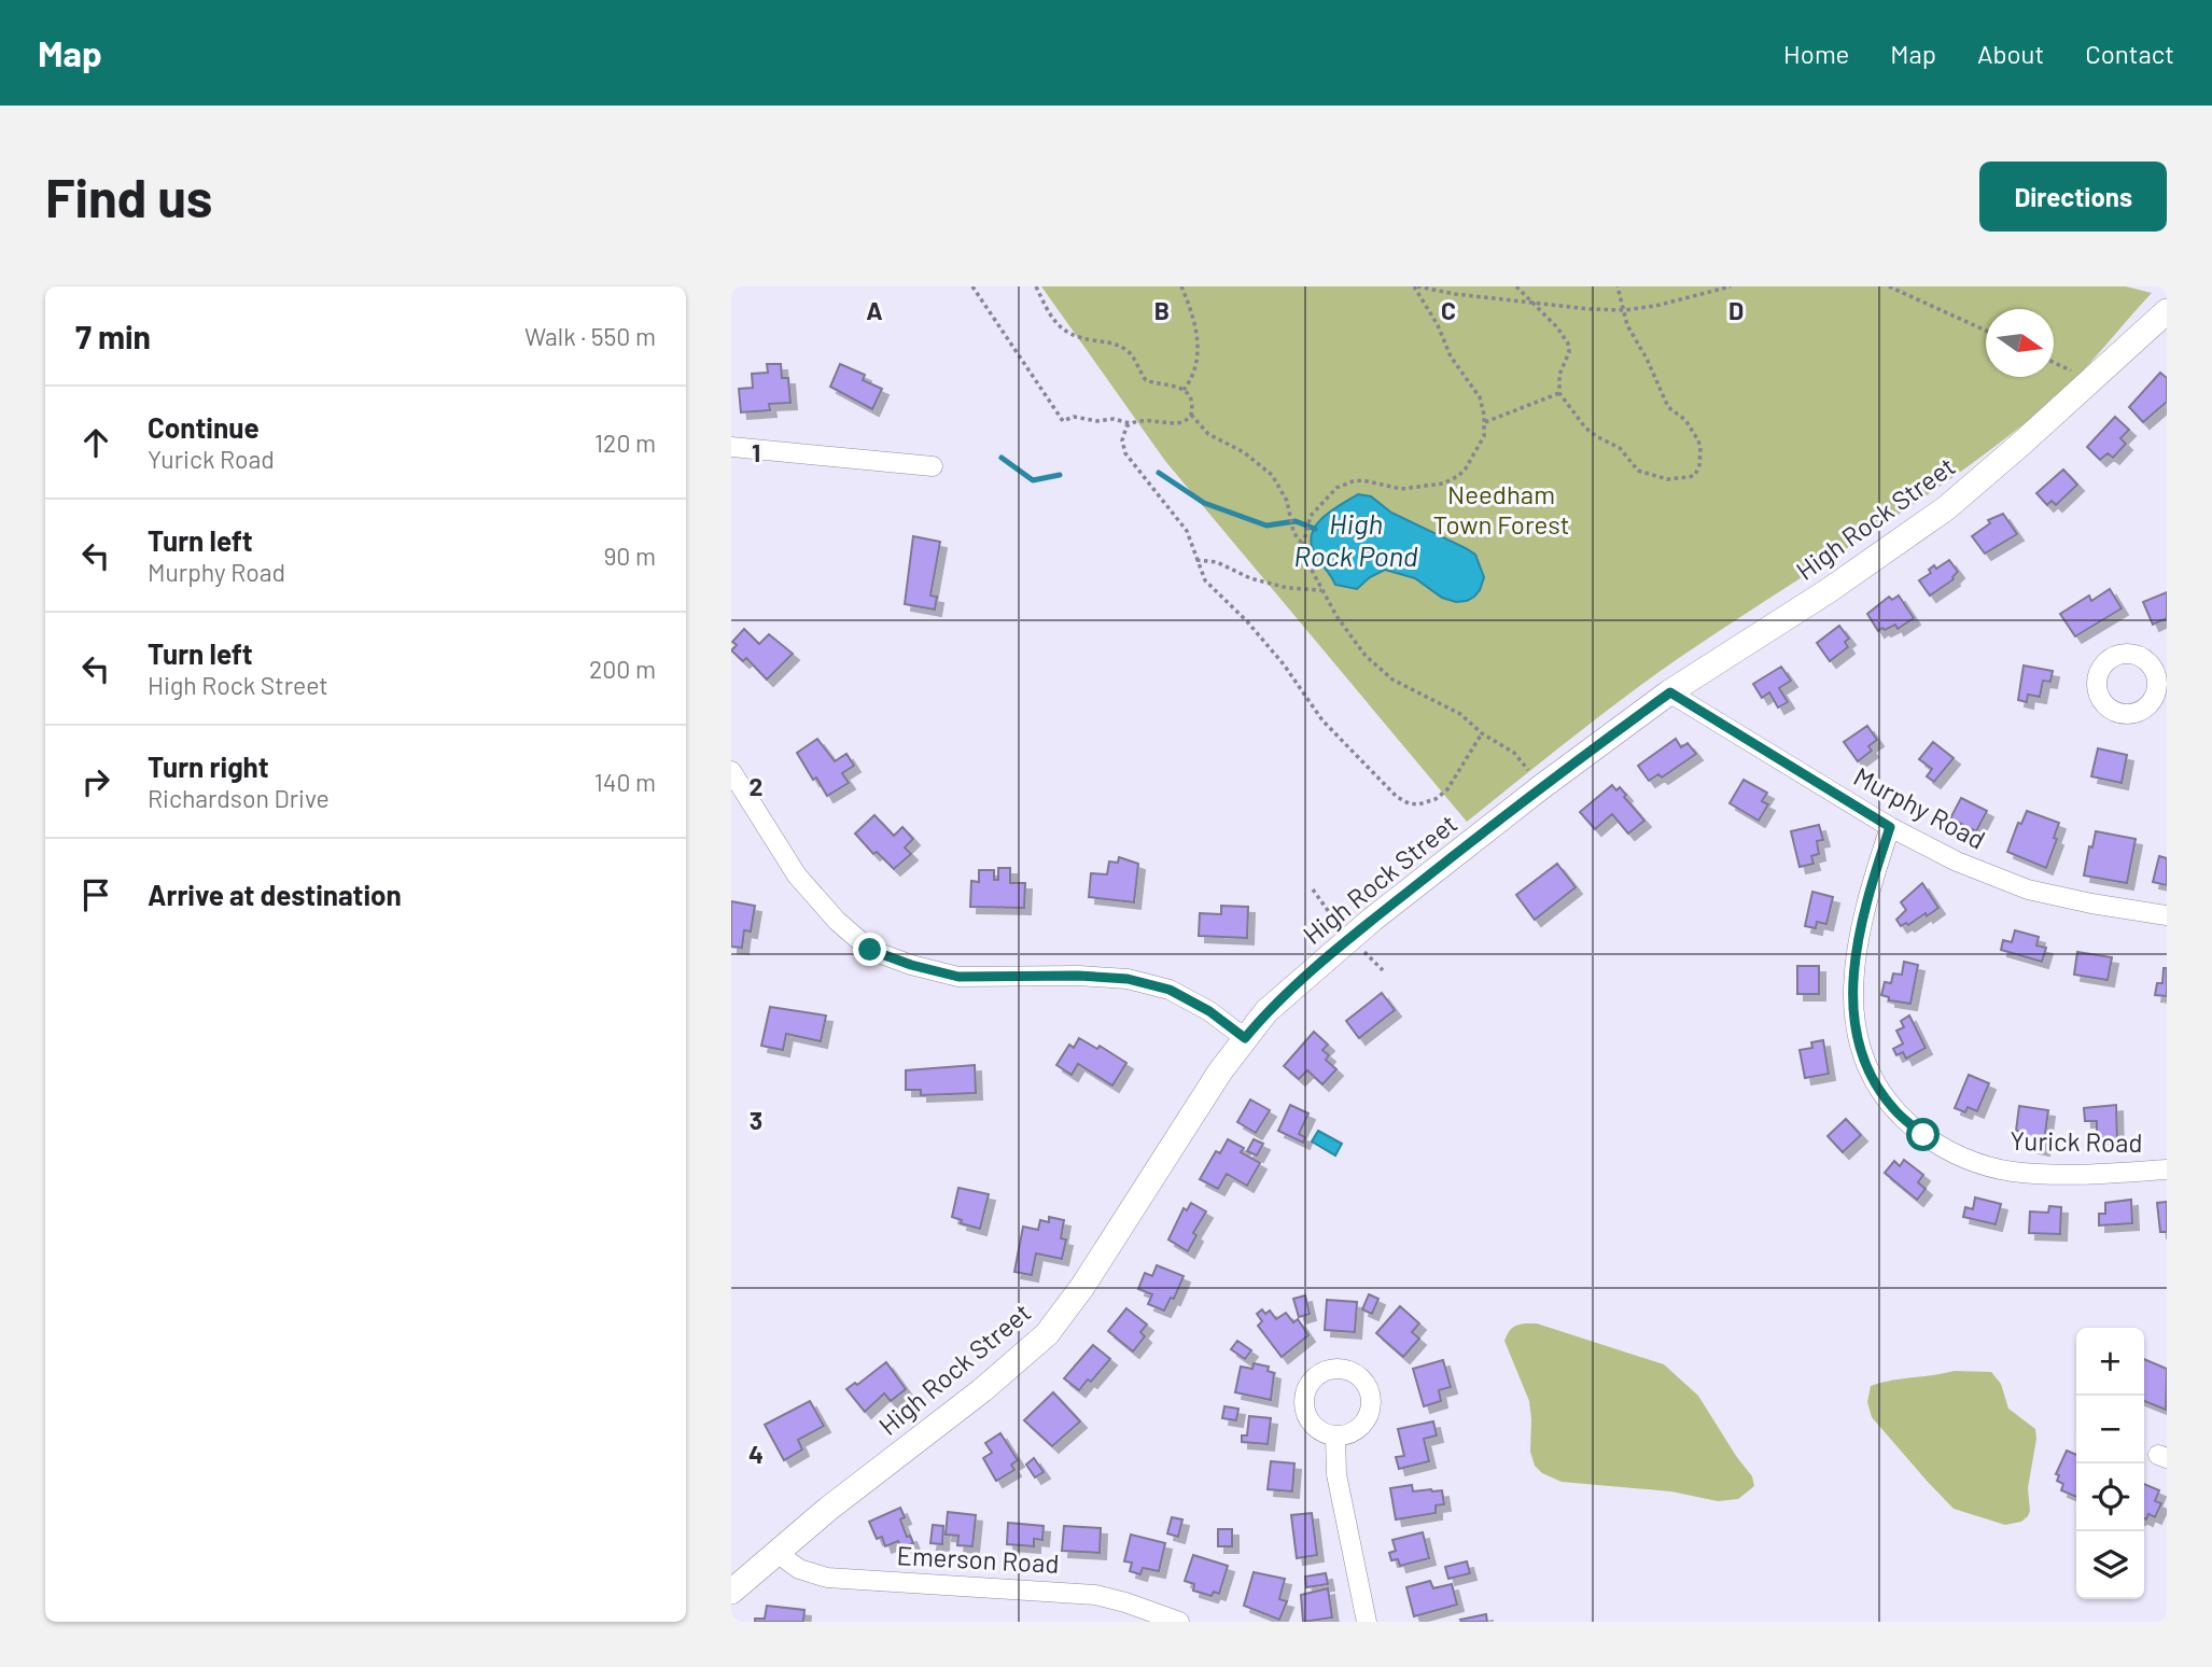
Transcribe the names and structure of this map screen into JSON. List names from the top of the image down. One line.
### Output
{"streets":{"street":["High Rock Street","Murphy Road","Yurick Road","Emerson Road"]},"crossings":[["High Rock Street","Murphy Road"],["High Rock Street","Emerson Road"],["Murphy Road","Yurick Road"]],"water":["High Rock Pond"],"parks":["Needham Town Forest"],"north":"right","page":{"header":"Map","nav":["Home","Map","About","Contact"],"buttons":"Directions","title":"Find us","heading":["7 min","Walk · 550 m"],"list":[["Continue","Yurick Road","120 m"],["Turn left","Murphy Road","90 m"],["Turn left","High Rock Street","200 m"],["Turn right","Richardson Drive","140 m"],"Arrive at destination"],"map_buttons":["+","−"]},"grid":{"columns":["A","B","C","D"],"rows":["1","2","3","4"]}}
